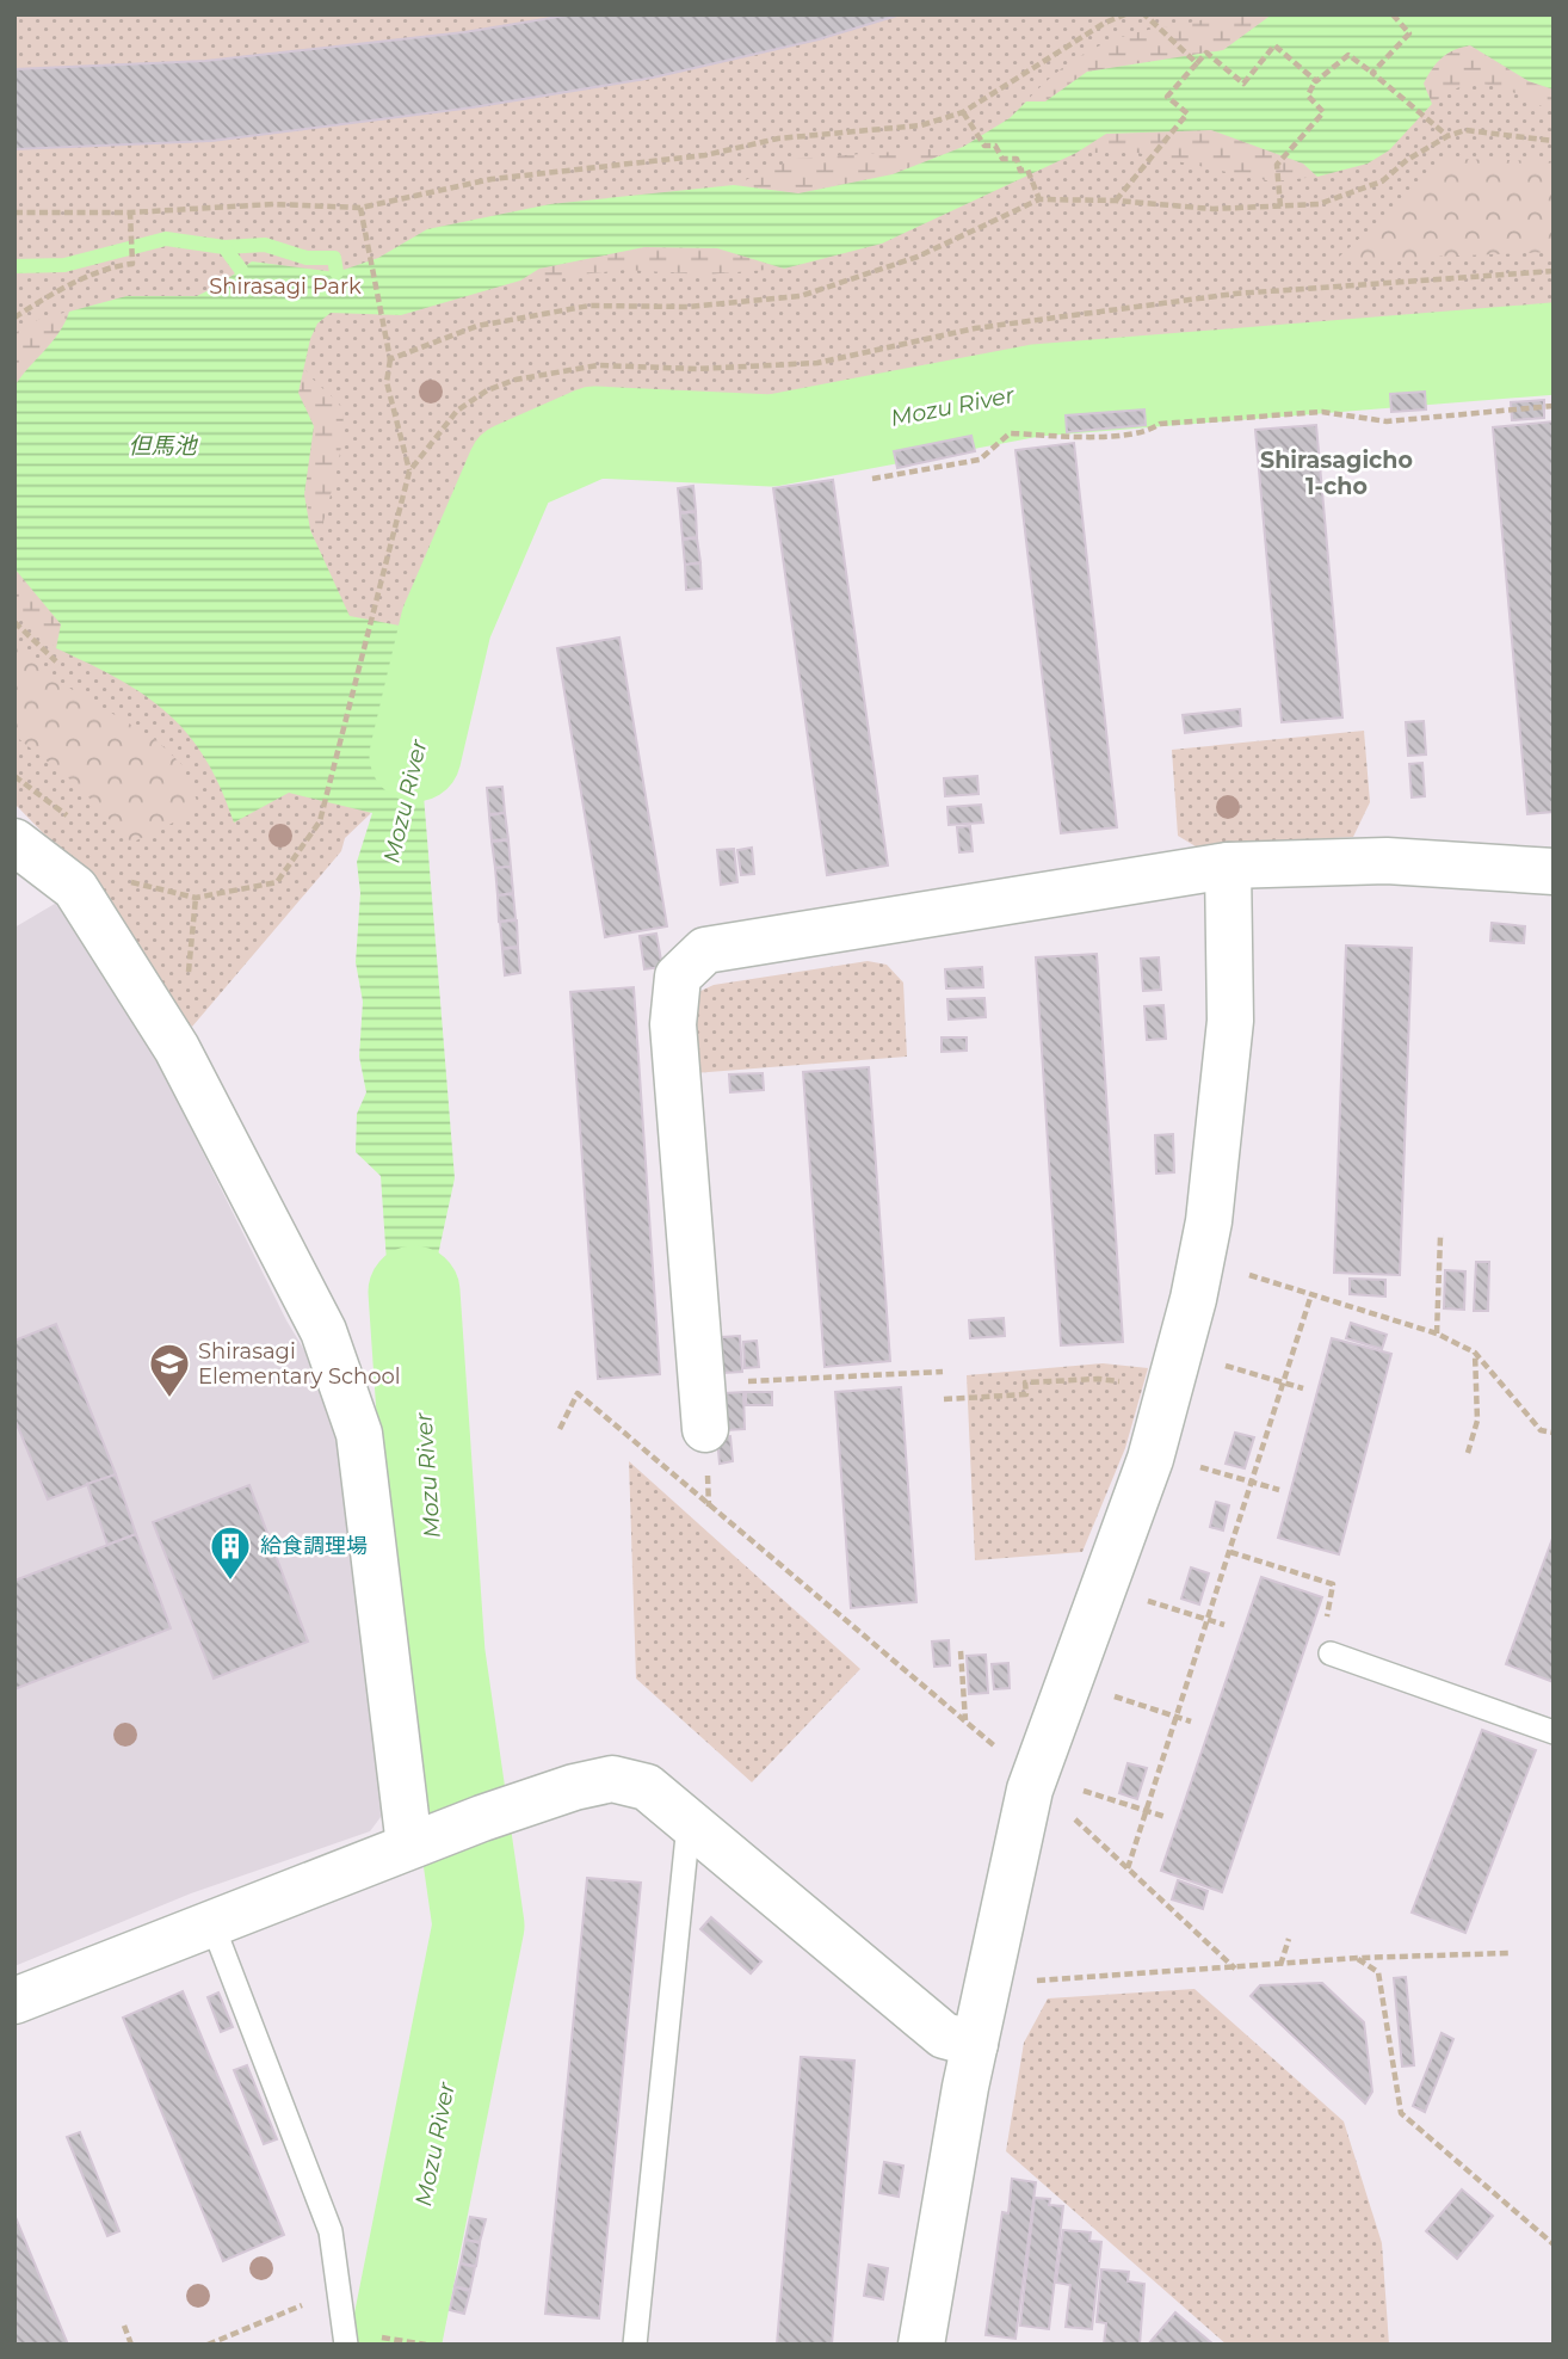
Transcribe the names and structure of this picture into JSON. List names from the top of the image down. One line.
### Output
{"districts":["Shirasagicho 1-cho"],"water":["Mozu River","但馬池"],"parks":["Shirasagi Park"],"places":{"school or university":["Shirasagi Elementary School"],"building":["給食調理場"]}}
